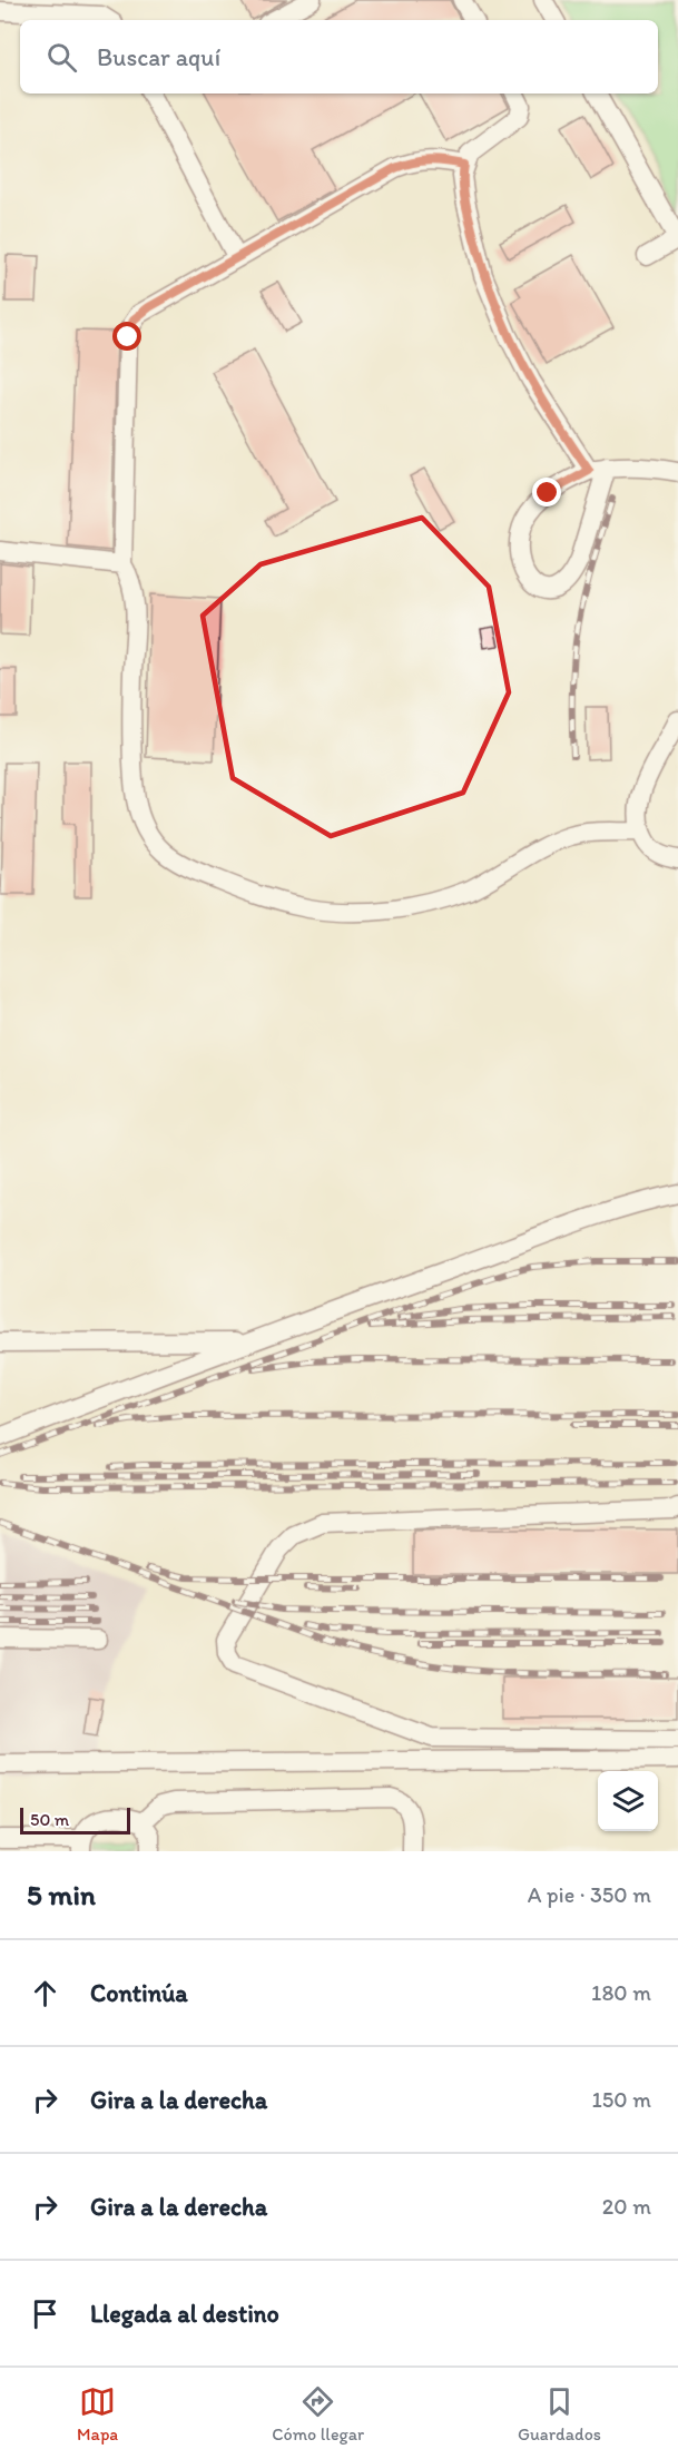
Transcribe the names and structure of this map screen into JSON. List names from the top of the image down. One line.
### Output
{"scale_bar":"50 m","page":{"search":"Buscar aquí","scale":"50 m","heading":["5 min","A pie · 350 m"],"list":[["Continúa","180 m"],["Gira a la derecha","150 m"],["Gira a la derecha","20 m"],"Llegada al destino"],"nav":["Mapa","Cómo llegar","Guardados"]}}
